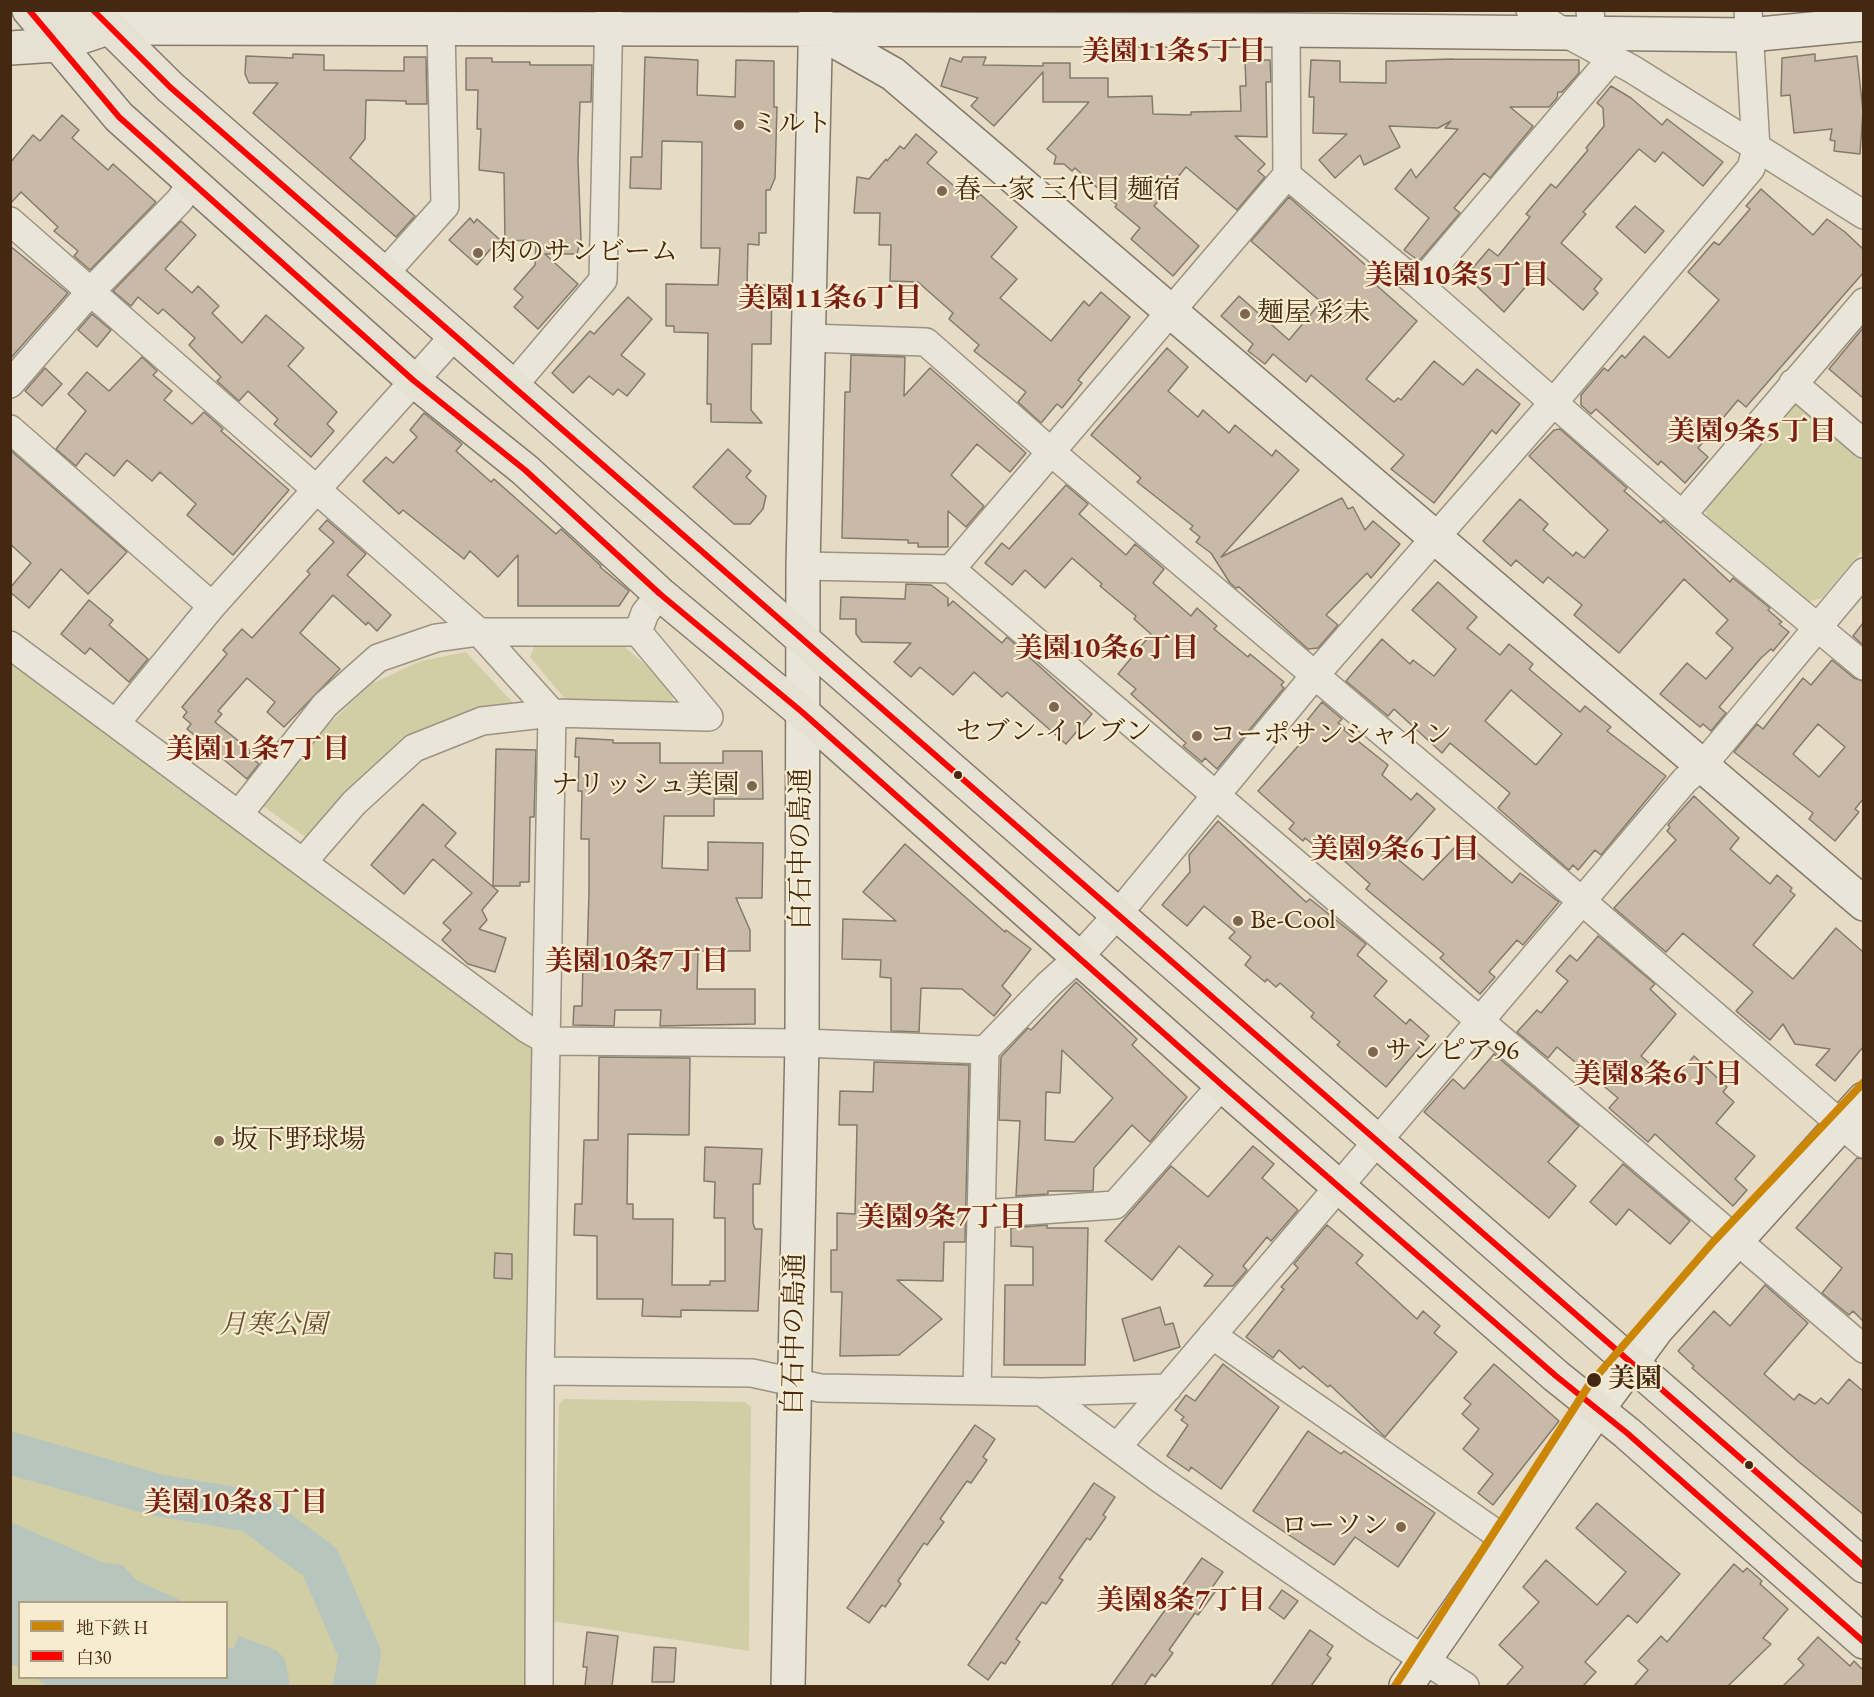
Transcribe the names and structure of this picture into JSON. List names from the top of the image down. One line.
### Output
{"streets":{"street":["白石中の島通"]},"districts":["美園11条5丁目","美園10条5丁目","美園11条6丁目","美園9条5丁目","美園10条6丁目","美園11条7丁目","美園9条6丁目","美園10条7丁目","美園8条6丁目","美園9条7丁目","美園10条8丁目","美園8条7丁目"],"parks":["月寒公園"],"places":["ミルト","春一家 三代目 麺宿","肉のサンビーム","麺屋 彩未","セブン-イレブン","コーポサンシャイン","ナリッシュ美園","Be-Cool","サンピア96","坂下野球場","美園","ローソン"],"lines":["transit line 白30","metro line H"],"legend":["地下鉄 H","白30"]}
